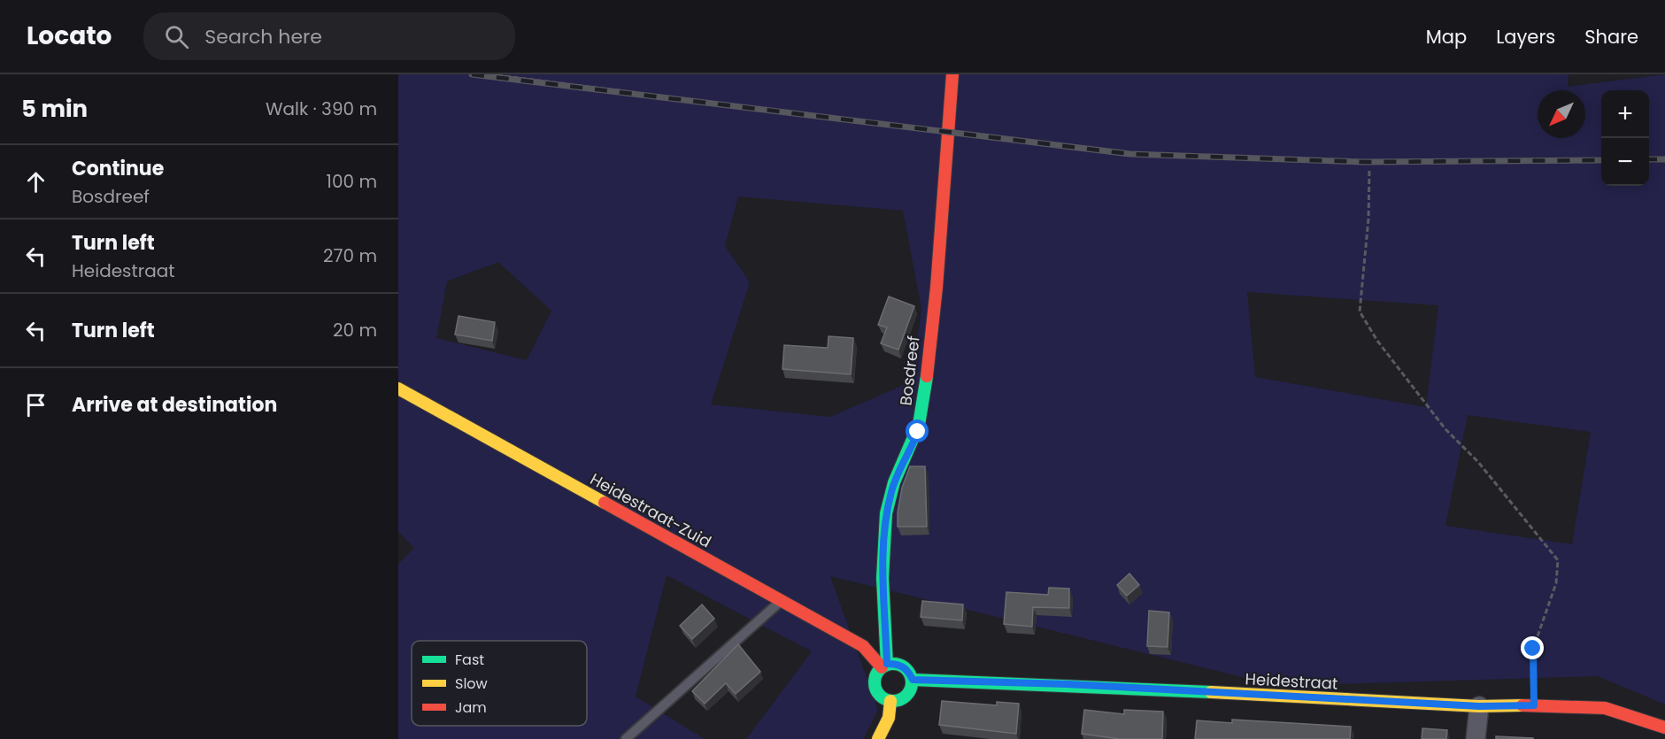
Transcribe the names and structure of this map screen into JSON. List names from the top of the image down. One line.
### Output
{"streets":{"street":["Bosdreef","Heidestraat-Zuid","Heidestraat"]},"crossings":[["Bosdreef","Heidestraat-Zuid"],["Bosdreef","Heidestraat"],["Heidestraat-Zuid","Heidestraat"]],"legend":["Fast","Slow","Jam"],"north":"bottom left","page":{"header":"Locato","search":"Search here","nav":["Map","Layers","Share"],"heading":["5 min","Walk · 390 m"],"map_buttons":["+","−"],"list":[["Continue","Bosdreef","100 m"],["Turn left","Heidestraat","270 m"],["Turn left","20 m"],"Arrive at destination"]}}
